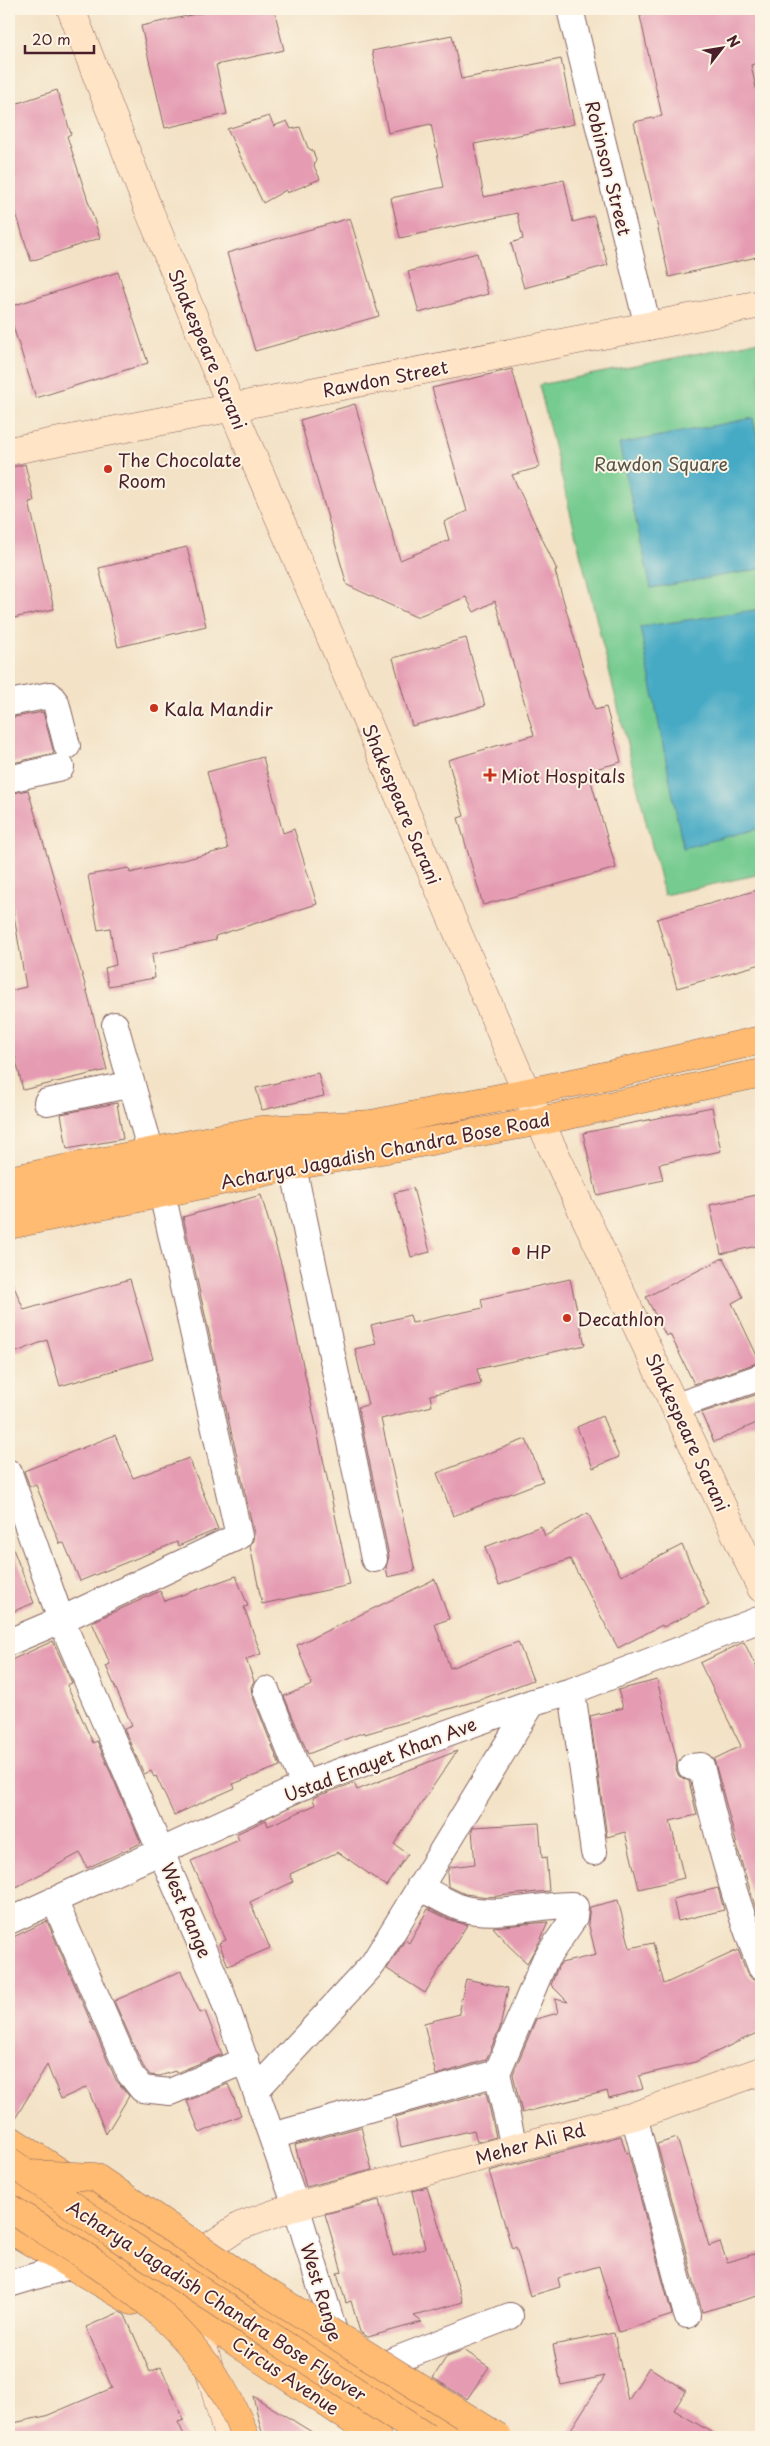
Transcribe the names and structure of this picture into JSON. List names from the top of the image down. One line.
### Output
{"streets":{"main road":["Shakespeare Sarani","Rawdon Street","Acharya Jagadish Chandra Bose Road","Meher Ali Rd","Acharya Jagadish Chandra Bose Flyover","Circus Avenue"],"street":["Robinson Street","Ustad Enayet Khan Ave","West Range"]},"crossings":[["Robinson Street","Rawdon Street"],["Shakespeare Sarani","Rawdon Street"],["Shakespeare Sarani","Acharya Jagadish Chandra Bose Road"],["Ustad Enayet Khan Ave","West Range"],["West Range","Meher Ali Rd"],["Acharya Jagadish Chandra Bose Flyover","Circus Avenue"]],"parks":["Rawdon Square"],"places":{"other":["The Chocolate Room","Kala Mandir","HP","Decathlon"],"health":["Miot Hospitals"]},"scale_bar":"20 m","north":"top right"}
